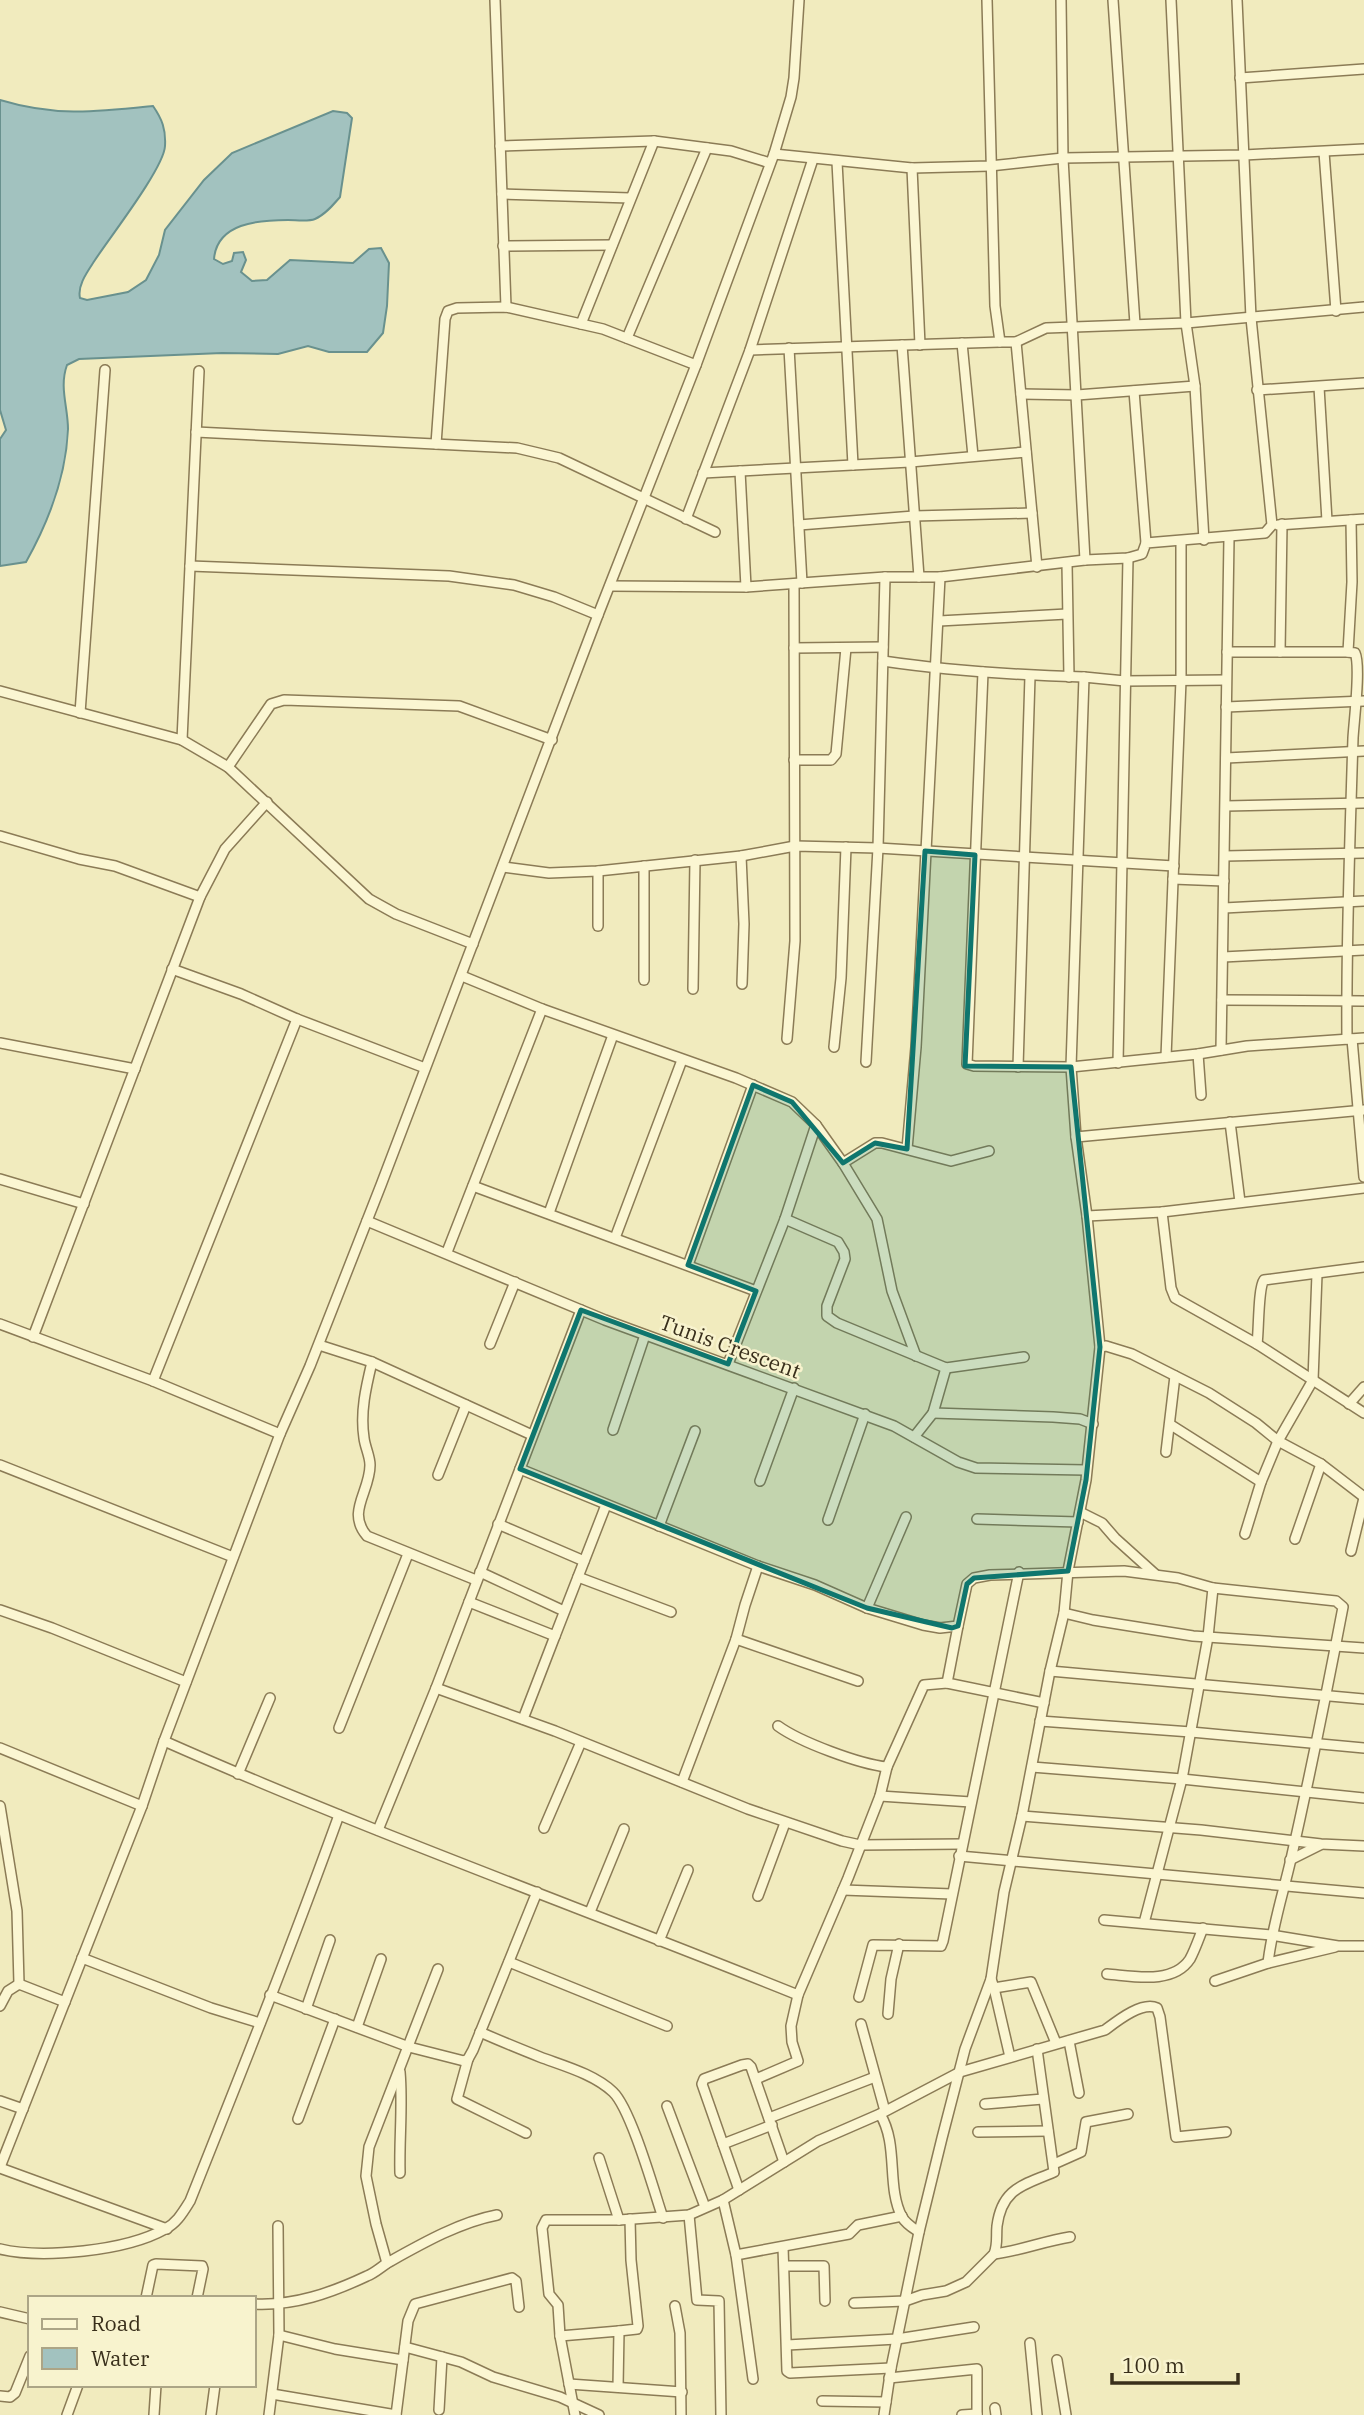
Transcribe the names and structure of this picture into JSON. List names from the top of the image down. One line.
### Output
{"streets":{"street":["Tunis Crescent"]},"legend":["Road","Water"],"scale_bar":"100 m"}
